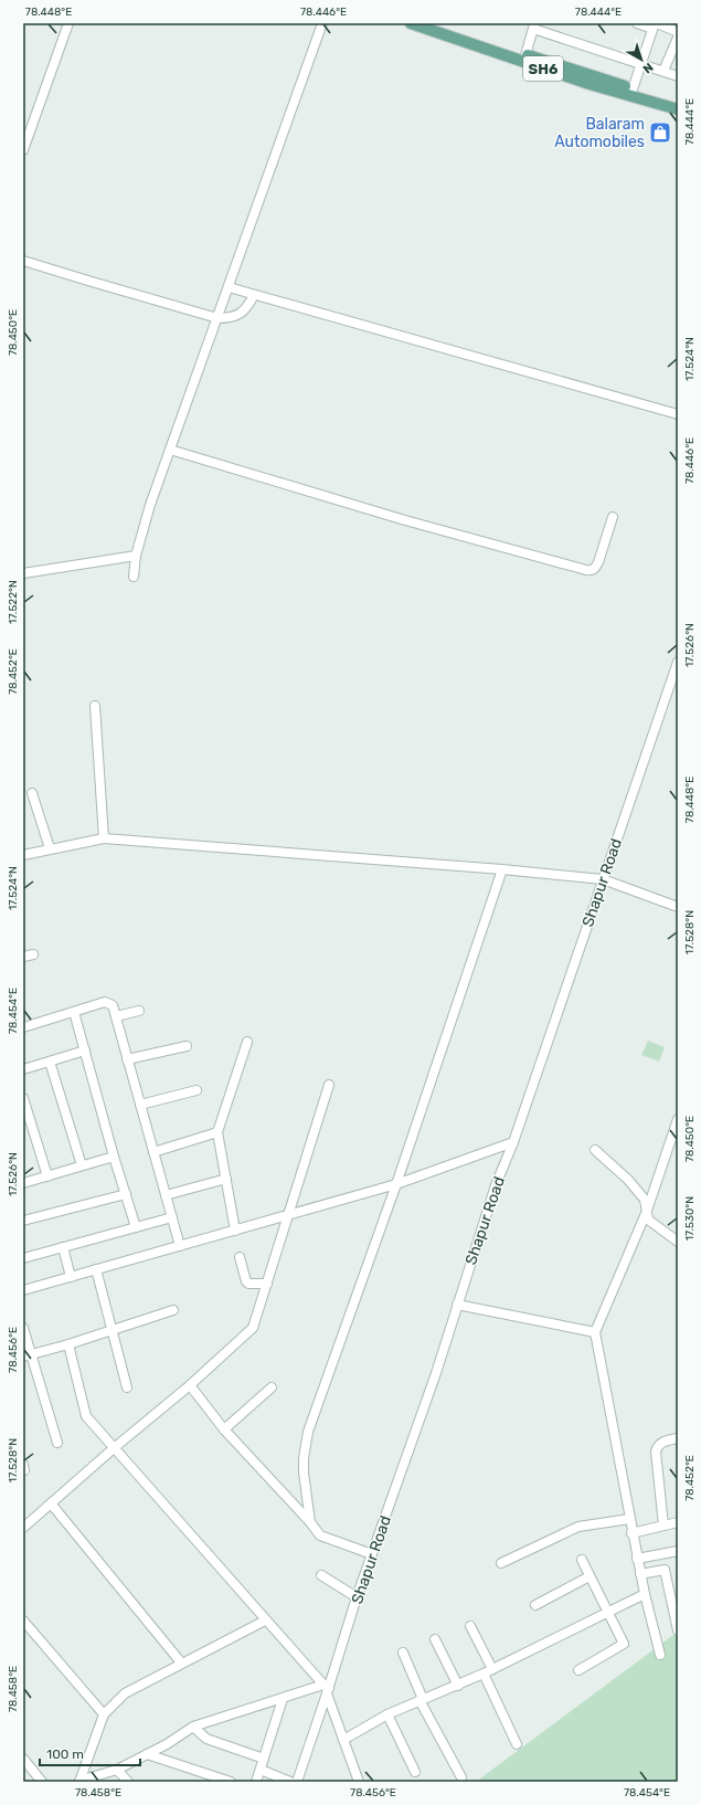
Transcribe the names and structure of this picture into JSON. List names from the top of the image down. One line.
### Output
{"streets":{"main road":["SH6"],"street":["Shapur Road"]},"places":{"shop":["Balaram Automobiles"]},"scale_bar":"100 m","north":"bottom right","coordinates":["78.448°E","78.446°E","78.444°E","78.450°E","17.524°N","17.522°N","17.526°N","78.452°E","17.528°N","78.454°E","17.530°N","78.456°E","78.458°E"]}
